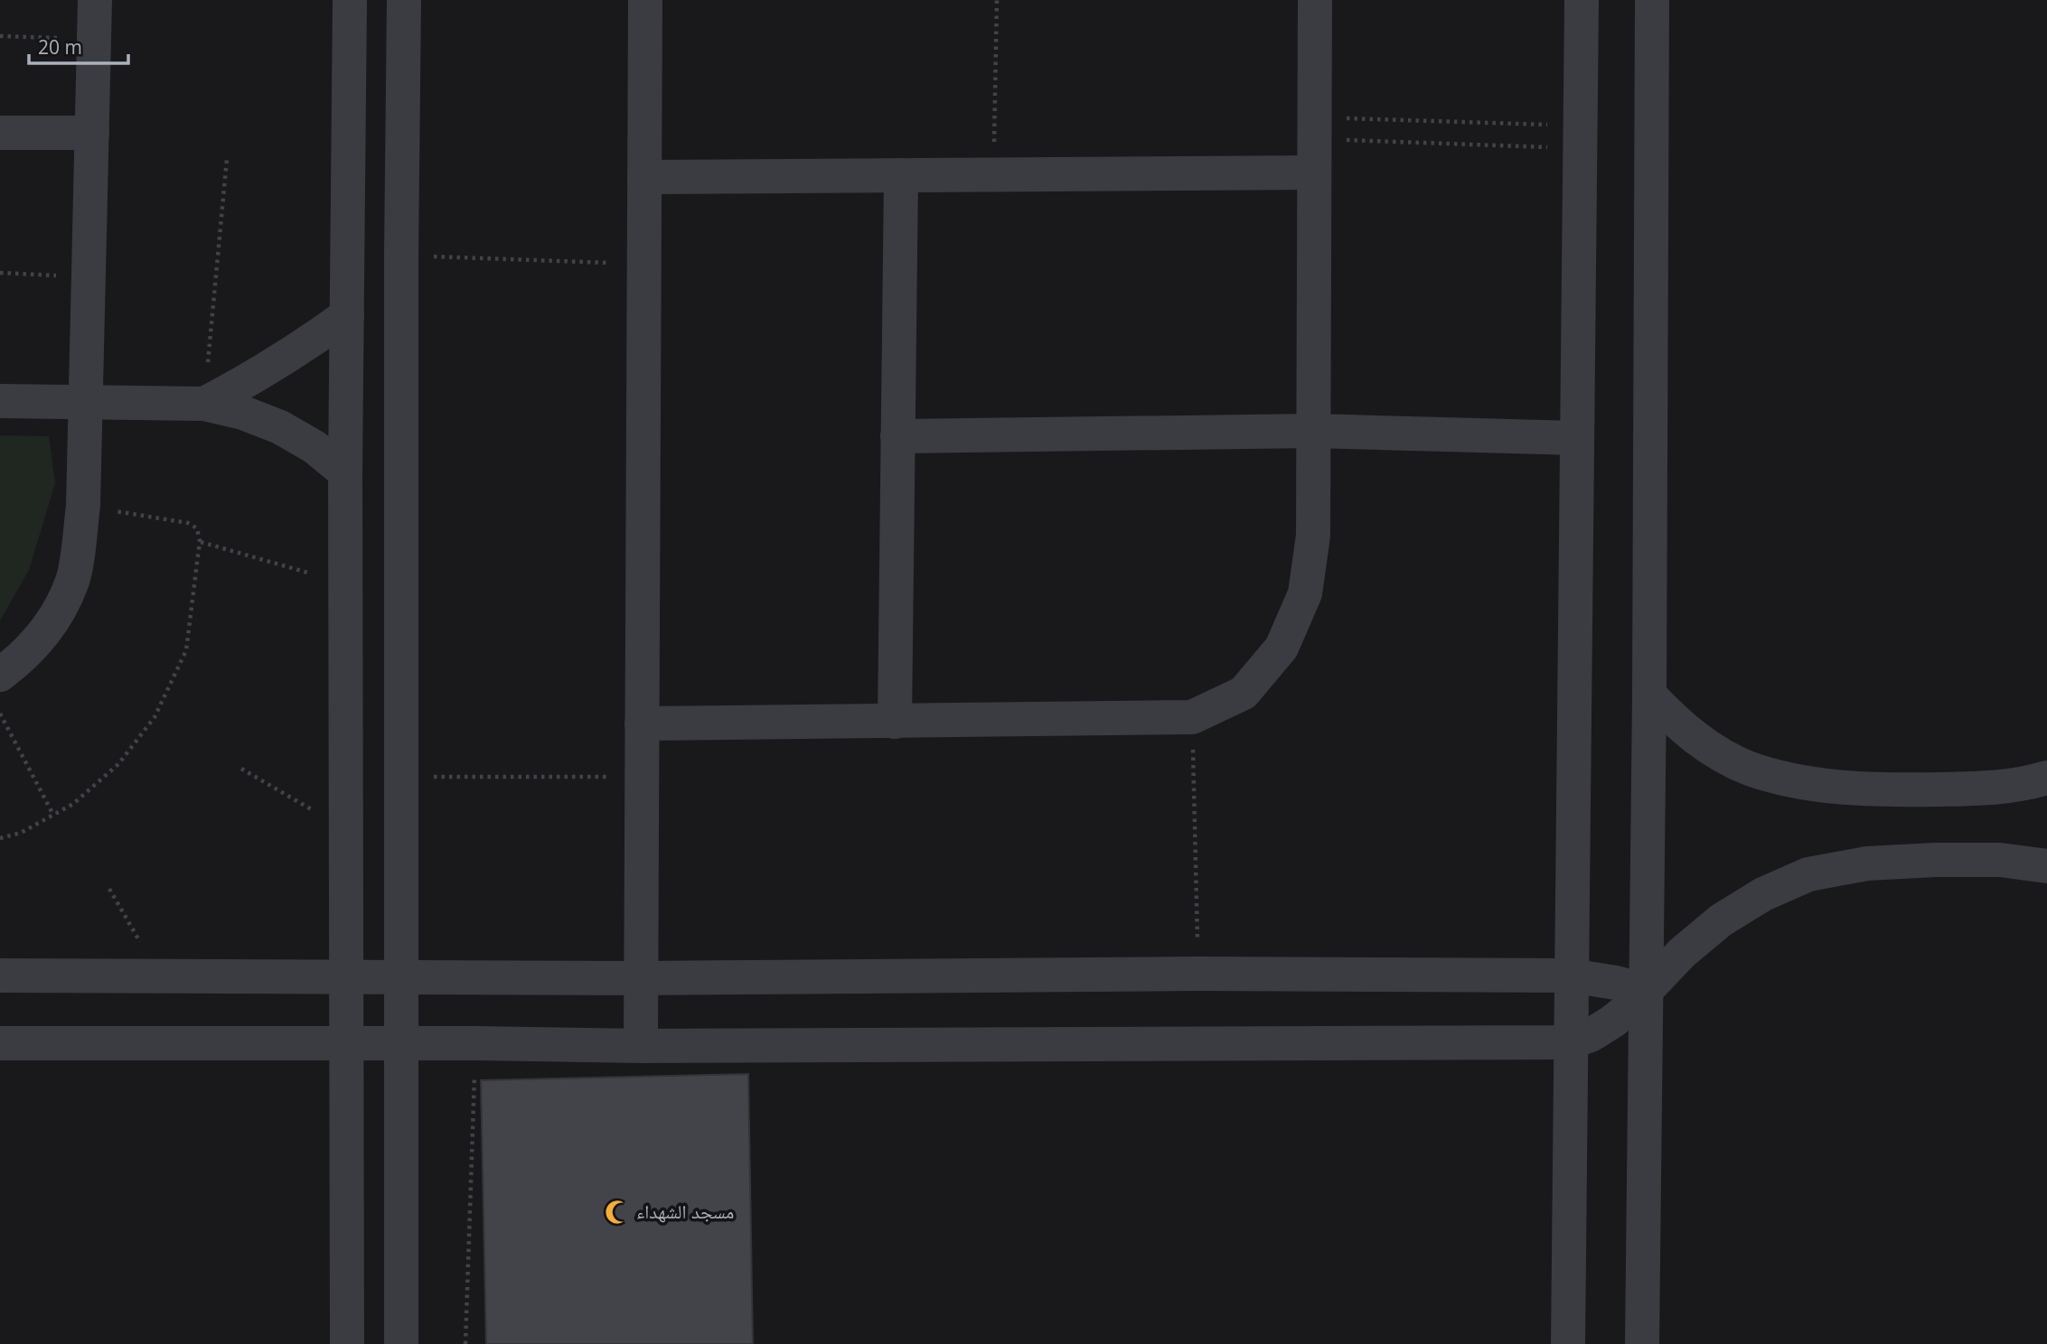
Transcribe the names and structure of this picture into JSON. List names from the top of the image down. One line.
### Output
{"places":{"mosque":["مسجد الشهداء"]},"scale_bar":"20 m"}
